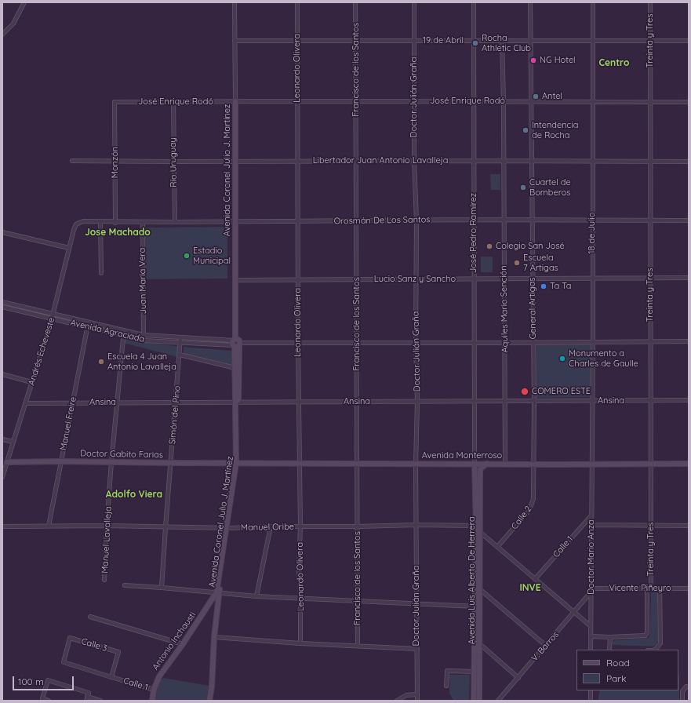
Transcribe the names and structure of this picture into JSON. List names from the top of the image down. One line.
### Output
{"streets":{"street":["19 de Abril","Treinta y Tres","Leonardo Olivera","Francisco de los Santos","Doctor Julián Graña","José Enrique Rodó","Libertador Juan Antonio Lavalleja","Monzón","Río Uruguay","Avenida Coronel Julio J. Martínez","Orosmán De Los Santos","José Pedro Ramírez","18 de Julio","Lucio Sanz y Sancho","Juan María Vera","General Artigas","Aquiles Mario Sención","Avenida Agraciada","Andrés Echeveste","Ansina","Simón del Pino","Manuel Freire","Doctor Gabito Farias","Avenida Monterroso","Calle 2","Manuel Oribe","Manuel Lavalleja","Calle 1","Doctor Mario Anza","Avenida Luis Alberto De Herrera","Vicente Piñeyro","Antonio Inchausti","Calle 3","V. Barros"]},"crossings":[["19 de Abril","Treinta y Tres"],["19 de Abril","Leonardo Olivera"],["19 de Abril","Francisco de los Santos"],["19 de Abril","Doctor Julián Graña"],["19 de Abril","Avenida Coronel Julio J. Martínez"],["19 de Abril","José Pedro Ramírez"],["19 de Abril","18 de Julio"],["19 de Abril","General Artigas"],["19 de Abril","Aquiles Mario Sención"],["Treinta y Tres","José Enrique Rodó"],["Treinta y Tres","Libertador Juan Antonio Lavalleja"],["Treinta y Tres","Orosmán De Los Santos"],["Treinta y Tres","Lucio Sanz y Sancho"],["Treinta y Tres","Ansina"],["Treinta y Tres","Avenida Monterroso"],["Treinta y Tres","Vicente Piñeyro"],["Leonardo Olivera","José Enrique Rodó"],["Leonardo Olivera","Libertador Juan Antonio Lavalleja"],["Leonardo Olivera","Orosmán De Los Santos"],["Leonardo Olivera","Lucio Sanz y Sancho"],["Leonardo Olivera","Ansina"],["Leonardo Olivera","Avenida Monterroso"],["Leonardo Olivera","Manuel Oribe"],["Francisco de los Santos","José Enrique Rodó"],["Francisco de los Santos","Libertador Juan Antonio Lavalleja"],["Francisco de los Santos","Orosmán De Los Santos"],["Francisco de los Santos","Lucio Sanz y Sancho"],["Francisco de los Santos","Ansina"],["Francisco de los Santos","Avenida Monterroso"],["Francisco de los Santos","Manuel Oribe"],["Doctor Julián Graña","José Enrique Rodó"],["Doctor Julián Graña","Libertador Juan Antonio Lavalleja"],["Doctor Julián Graña","Orosmán De Los Santos"],["Doctor Julián Graña","Lucio Sanz y Sancho"],["Doctor Julián Graña","Ansina"],["Doctor Julián Graña","Avenida Monterroso"],["Doctor Julián Graña","Manuel Oribe"],["José Enrique Rodó","Monzón"],["José Enrique Rodó","Río Uruguay"],["José Enrique Rodó","Avenida Coronel Julio J. Martínez"],["José Enrique Rodó","José Pedro Ramírez"],["José Enrique Rodó","18 de Julio"],["José Enrique Rodó","General Artigas"],["José Enrique Rodó","Aquiles Mario Sención"],["Libertador Juan Antonio Lavalleja","Monzón"],["Libertador Juan Antonio Lavalleja","Río Uruguay"],["Libertador Juan Antonio Lavalleja","Avenida Coronel Julio J. Martínez"],["Libertador Juan Antonio Lavalleja","José Pedro Ramírez"],["Libertador Juan Antonio Lavalleja","18 de Julio"],["Libertador Juan Antonio Lavalleja","General Artigas"],["Libertador Juan Antonio Lavalleja","Aquiles Mario Sención"],["Monzón","Orosmán De Los Santos"],["Río Uruguay","Orosmán De Los Santos"],["Avenida Coronel Julio J. Martínez","Orosmán De Los Santos"],["Avenida Coronel Julio J. Martínez","Lucio Sanz y Sancho"],["Avenida Coronel Julio J. Martínez","Avenida Agraciada"],["Avenida Coronel Julio J. Martínez","Ansina"],["Avenida Coronel Julio J. Martínez","Doctor Gabito Farias"],["Avenida Coronel Julio J. Martínez","Avenida Monterroso"],["Avenida Coronel Julio J. Martínez","Manuel Oribe"],["Avenida Coronel Julio J. Martínez","Antonio Inchausti"],["Orosmán De Los Santos","José Pedro Ramírez"],["Orosmán De Los Santos","18 de Julio"],["Orosmán De Los Santos","Juan María Vera"],["Orosmán De Los Santos","General Artigas"],["Orosmán De Los Santos","Aquiles Mario Sención"],["Orosmán De Los Santos","Andrés Echeveste"],["José Pedro Ramírez","Lucio Sanz y Sancho"],["José Pedro Ramírez","Ansina"],["José Pedro Ramírez","Avenida Monterroso"],["José Pedro Ramírez","Avenida Luis Alberto De Herrera"],["18 de Julio","Lucio Sanz y Sancho"],["18 de Julio","Ansina"],["18 de Julio","Avenida Monterroso"],["18 de Julio","Doctor Mario Anza"],["Lucio Sanz y Sancho","General Artigas"],["Lucio Sanz y Sancho","Aquiles Mario Sención"],["Juan María Vera","Avenida Agraciada"],["General Artigas","Ansina"],["General Artigas","Avenida Monterroso"],["General Artigas","Calle 2"],["Aquiles Mario Sención","Ansina"],["Aquiles Mario Sención","Avenida Monterroso"],["Avenida Agraciada","Andrés Echeveste"],["Avenida Agraciada","Simón del Pino"],["Avenida Agraciada","Manuel Freire"],["Avenida Agraciada","Manuel Lavalleja"],["Andrés Echeveste","Ansina"],["Andrés Echeveste","Doctor Gabito Farias"],["Ansina","Simón del Pino"],["Ansina","Manuel Freire"],["Ansina","Manuel Lavalleja"],["Simón del Pino","Doctor Gabito Farias"],["Simón del Pino","Manuel Oribe"],["Manuel Freire","Doctor Gabito Farias"],["Manuel Freire","Manuel Oribe"],["Doctor Gabito Farias","Avenida Monterroso"],["Doctor Gabito Farias","Manuel Lavalleja"],["Avenida Monterroso","Calle 2"],["Avenida Monterroso","Doctor Mario Anza"],["Avenida Monterroso","Avenida Luis Alberto De Herrera"],["Manuel Oribe","Manuel Lavalleja"],["Manuel Oribe","Avenida Luis Alberto De Herrera"],["Calle 1","Doctor Mario Anza"],["Calle 1","Antonio Inchausti"],["Calle 1","Calle 3"],["Doctor Mario Anza","Vicente Piñeyro"],["Doctor Mario Anza","V. Barros"],["Vicente Piñeyro","V. Barros"]],"districts":["Centro","Jose Machado","Adolfo Viera","INVE"],"places":["Rocha Athletic Club","NG Hotel","Antel","Intendencia de Rocha","Cuartel de Bomberos","Colegio San José","Estadio Municipal","Escuela 7 Artigas","Ta Ta","Monumento a Charles de Gaulle","Escuela 4 Juan Antonio Lavalleja","COMERO ESTE"],"legend":["Road","Park"],"scale_bar":"100 m"}
